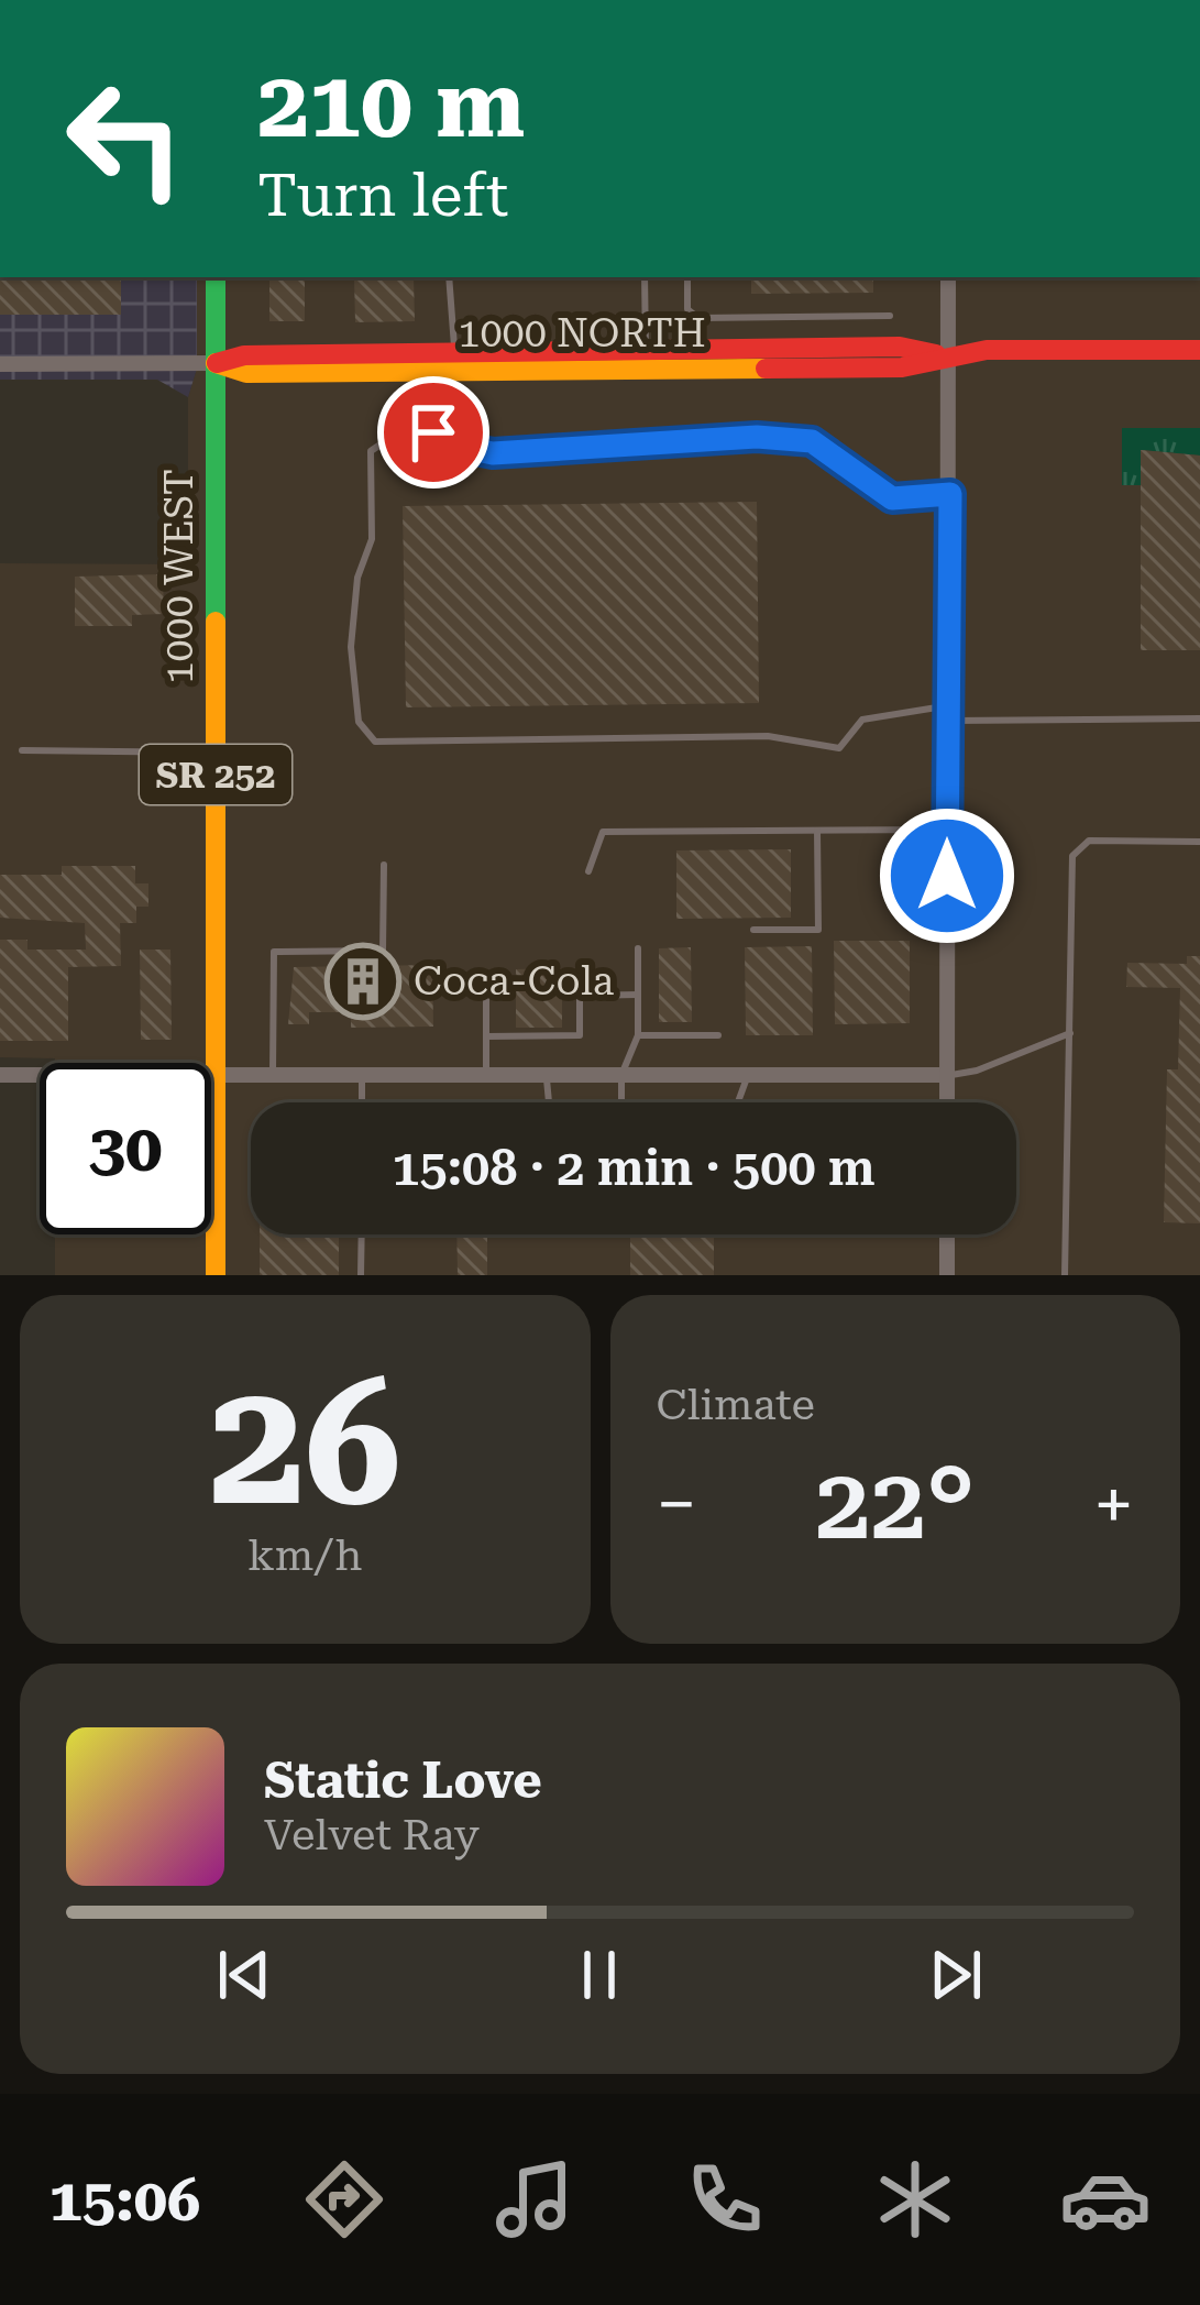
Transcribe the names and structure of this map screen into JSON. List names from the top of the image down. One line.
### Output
{"streets":{"street":["1000 NORTH","1000 WEST","SR 252"]},"crossings":[["1000 NORTH","1000 WEST"]],"places":{"building":["Coca-Cola"]},"page":{"turn":["210 m","Turn left"],"limit":"30","trip":"15:08 · 2 min · 500 m","tile":[["26","km/h"],"Climate"],"heat":["−","22°","+"],"song":["Static Love","Velvet Ray"],"tabs":"15:06"}}
